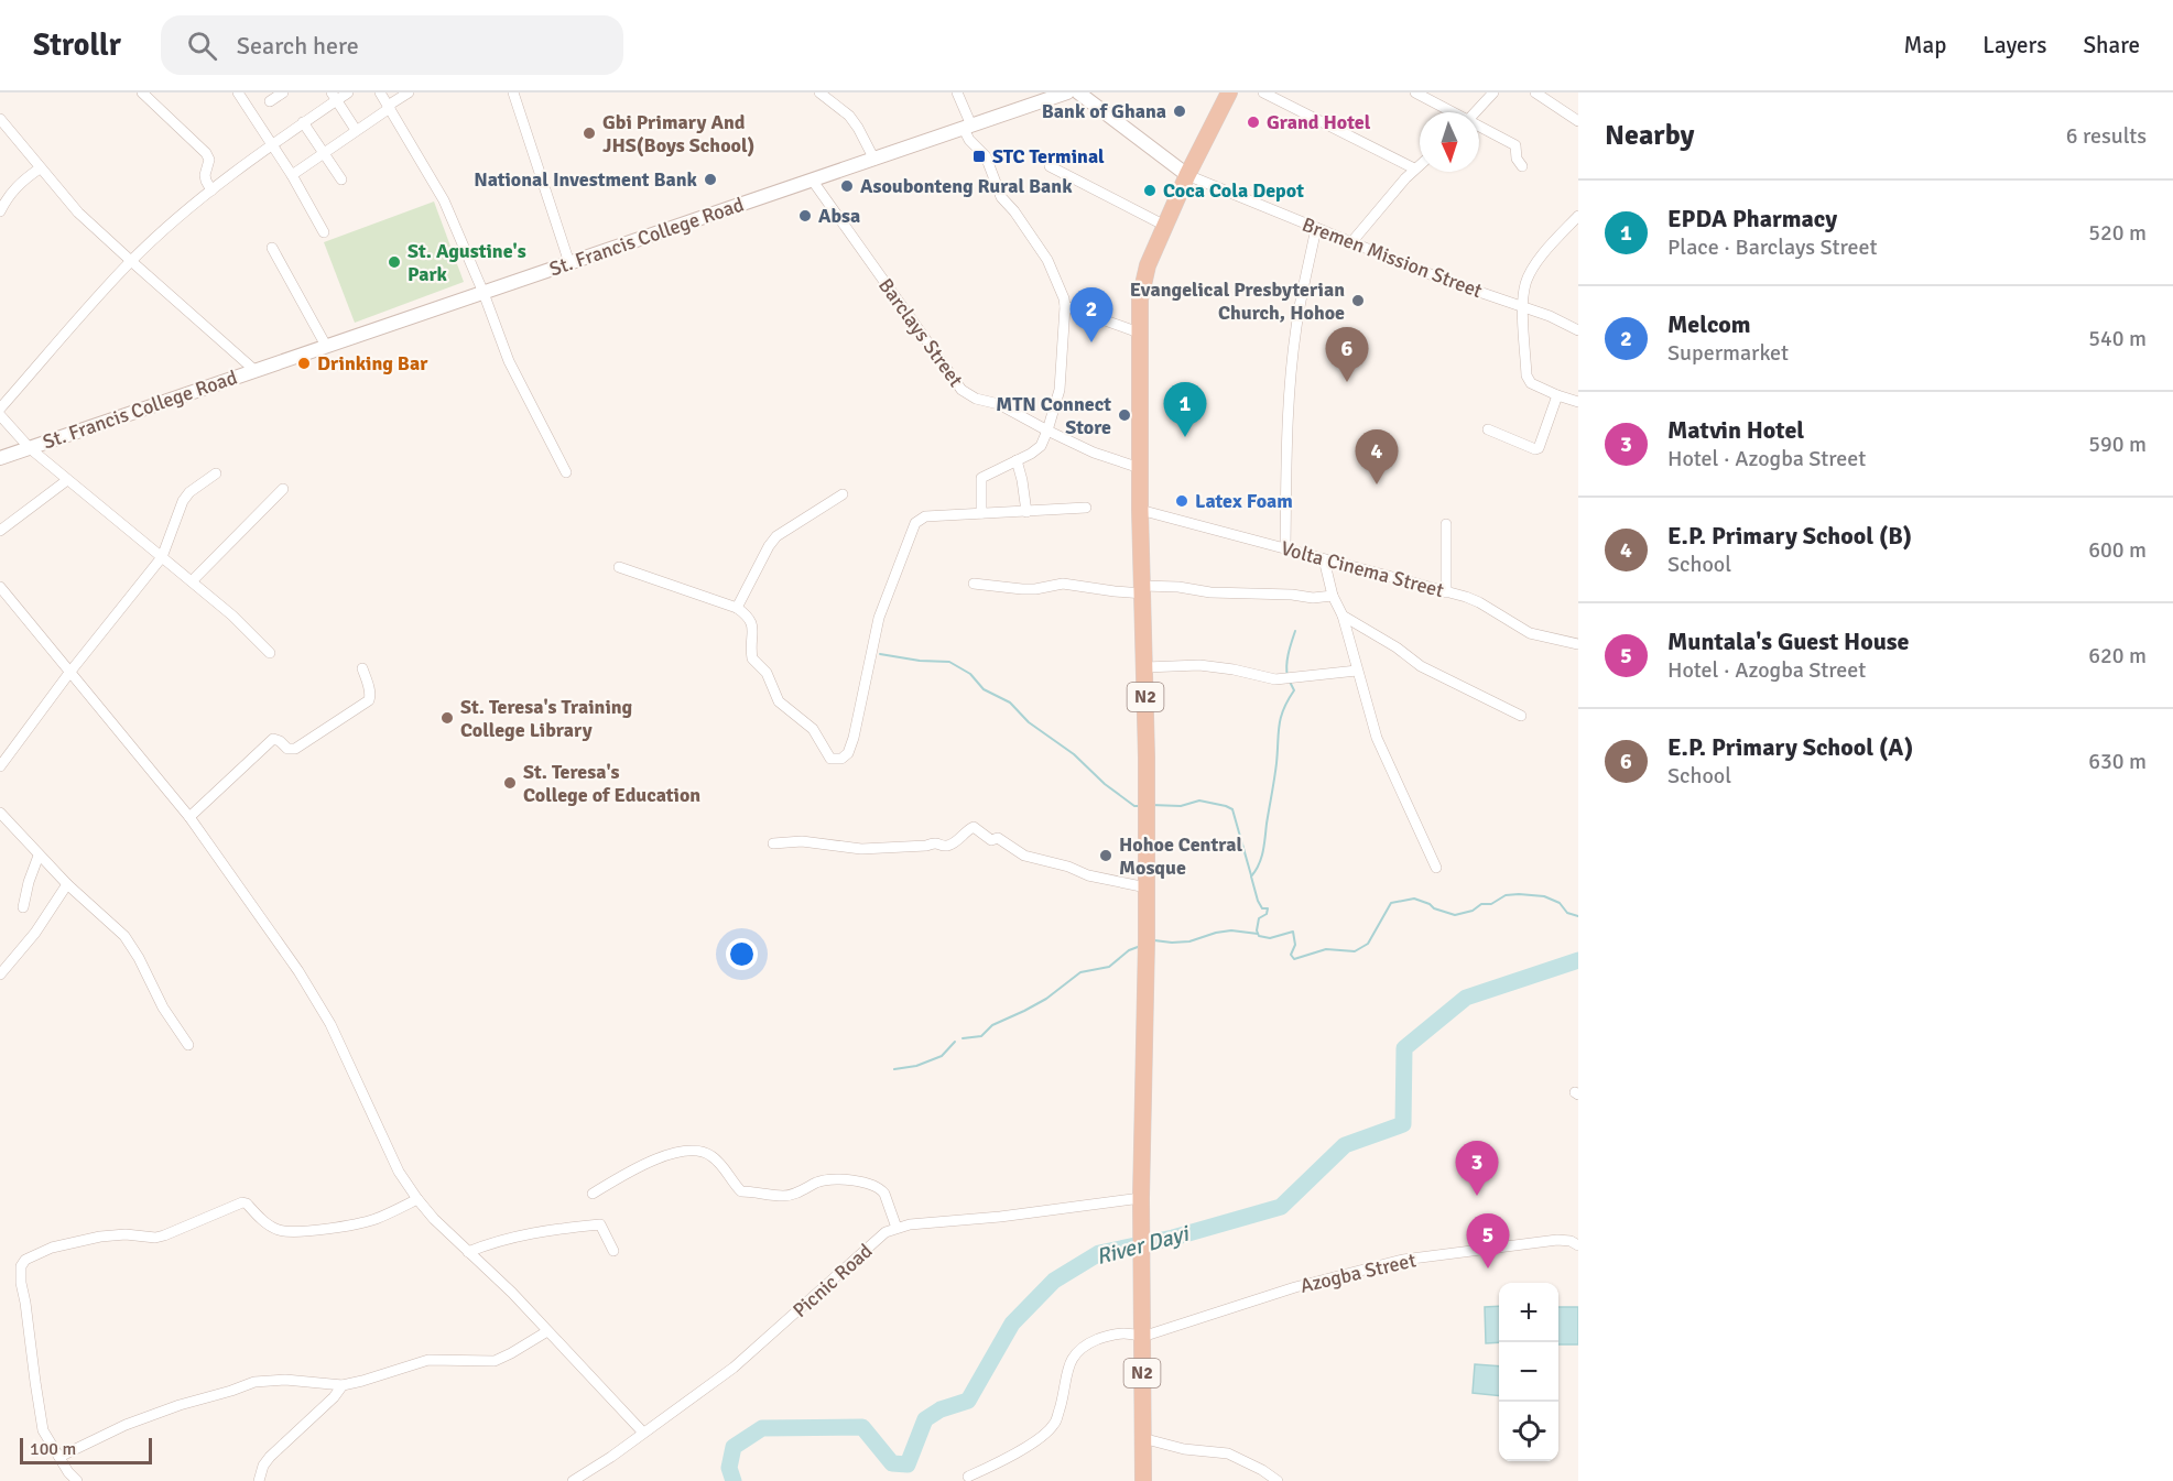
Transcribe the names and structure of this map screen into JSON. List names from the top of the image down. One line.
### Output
{"streets":{"highway":["N2"],"main road":["St. Francis College Road"],"street":["Bremen Mission Street","Barclays Street","Volta Cinema Street","Azogba Street","Picnic Road"]},"crossings":[["St. Francis College Road","Barclays Street"],["Bremen Mission Street","N2"],["Barclays Street","N2"],["Volta Cinema Street","N2"],["N2","Azogba Street"],["N2","Picnic Road"]],"water":["River Dayi"],"places":{"other":["Bank of Ghana","Grand Hotel","Gbi Primary And JHS(Boys School)","National Investment Bank","Asoubonteng Rural Bank","Coca Cola Depot","Absa","St. Agustine's Park","Evangelical Presbyterian Church, Hohoe","Drinking Bar","MTN Connect Store","Latex Foam","St. Teresa's Training College Library","St. Teresa's College of Education","Hohoe Central Mosque"],"transit":["STC Terminal"]},"scale_bar":"100 m","north":"bottom","page":{"header":"Strollr","search":"Search here","nav":["Map","Layers","Share"],"heading":["Nearby","6 results"],"list":[{"mark":"1","name":"EPDA Pharmacy","note":"Place · Barclays Street","value":"520 m"},{"mark":"2","name":"Melcom","note":"Supermarket","value":"540 m"},{"mark":"3","name":"Matvin Hotel","note":"Hotel · Azogba Street","value":"590 m"},{"mark":"4","name":"E.P. Primary School (B)","note":"School","value":"600 m"},{"mark":"5","name":"Muntala's Guest House","note":"Hotel · Azogba Street","value":"620 m"},{"mark":"6","name":"E.P. Primary School (A)","note":"School","value":"630 m"}],"pins":["2","6","1","4","3","5"],"map_buttons":["+","−"],"scale":"100 m"}}
